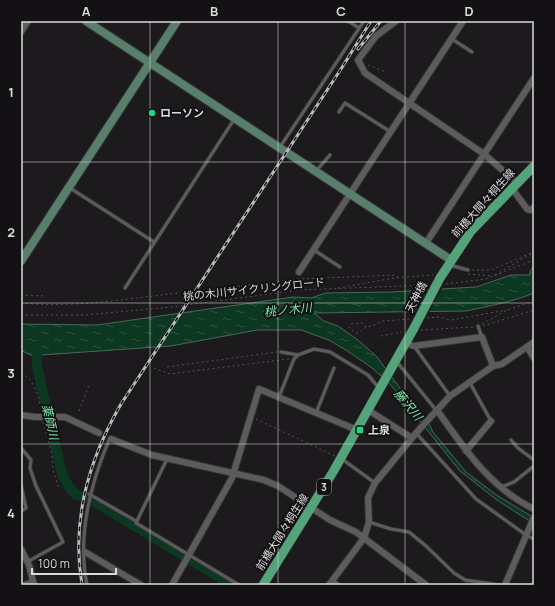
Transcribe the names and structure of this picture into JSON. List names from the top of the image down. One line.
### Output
{"streets":{"main road":["前橋大間々桐生線","天神橋","3"],"path":["桃の木川サイクリングロード"]},"crossings":[["前橋大間々桐生線","桃の木川サイクリングロード"],["前橋大間々桐生線","天神橋"],["前橋大間々桐生線","3"],["桃の木川サイクリングロード","天神橋"],["天神橋","3"]],"water":["桃ノ木川","藤沢川","薬師川"],"places":{"other":["ローソン"],"transit":["上泉"]},"scale_bar":"100 m","grid":{"columns":["A","B","C","D"],"rows":["1","2","3","4"]}}
